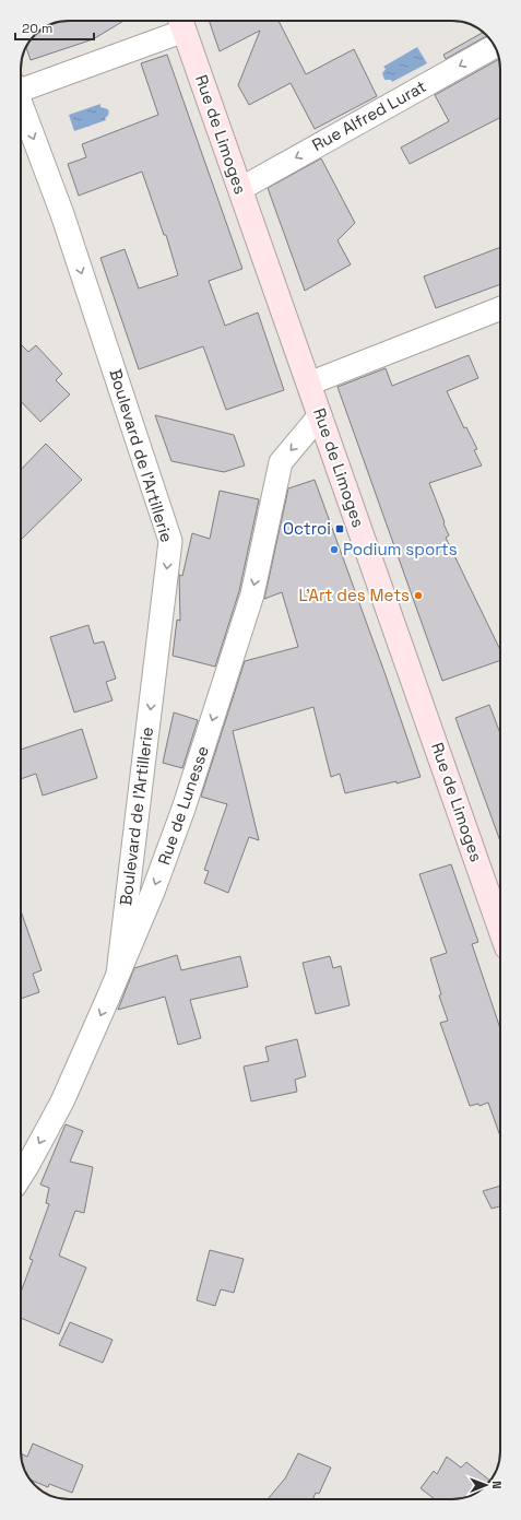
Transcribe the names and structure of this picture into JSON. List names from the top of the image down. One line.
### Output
{"streets":{"main road":["Rue de Limoges"],"street":["Rue Alfred Lurat","Boulevard de l'Artillerie","Rue de Lunesse"]},"crossings":[["Rue Alfred Lurat","Rue de Limoges"],["Rue de Limoges","Rue de Lunesse"],["Boulevard de l'Artillerie","Rue de Lunesse"]],"one_way":["Rue Alfred Lurat","Boulevard de l'Artillerie","Rue de Lunesse"],"places":{"transit":["Octroi"],"other":["Podium sports","L'Art des Mets"]},"scale_bar":"20 m","north":"right"}
